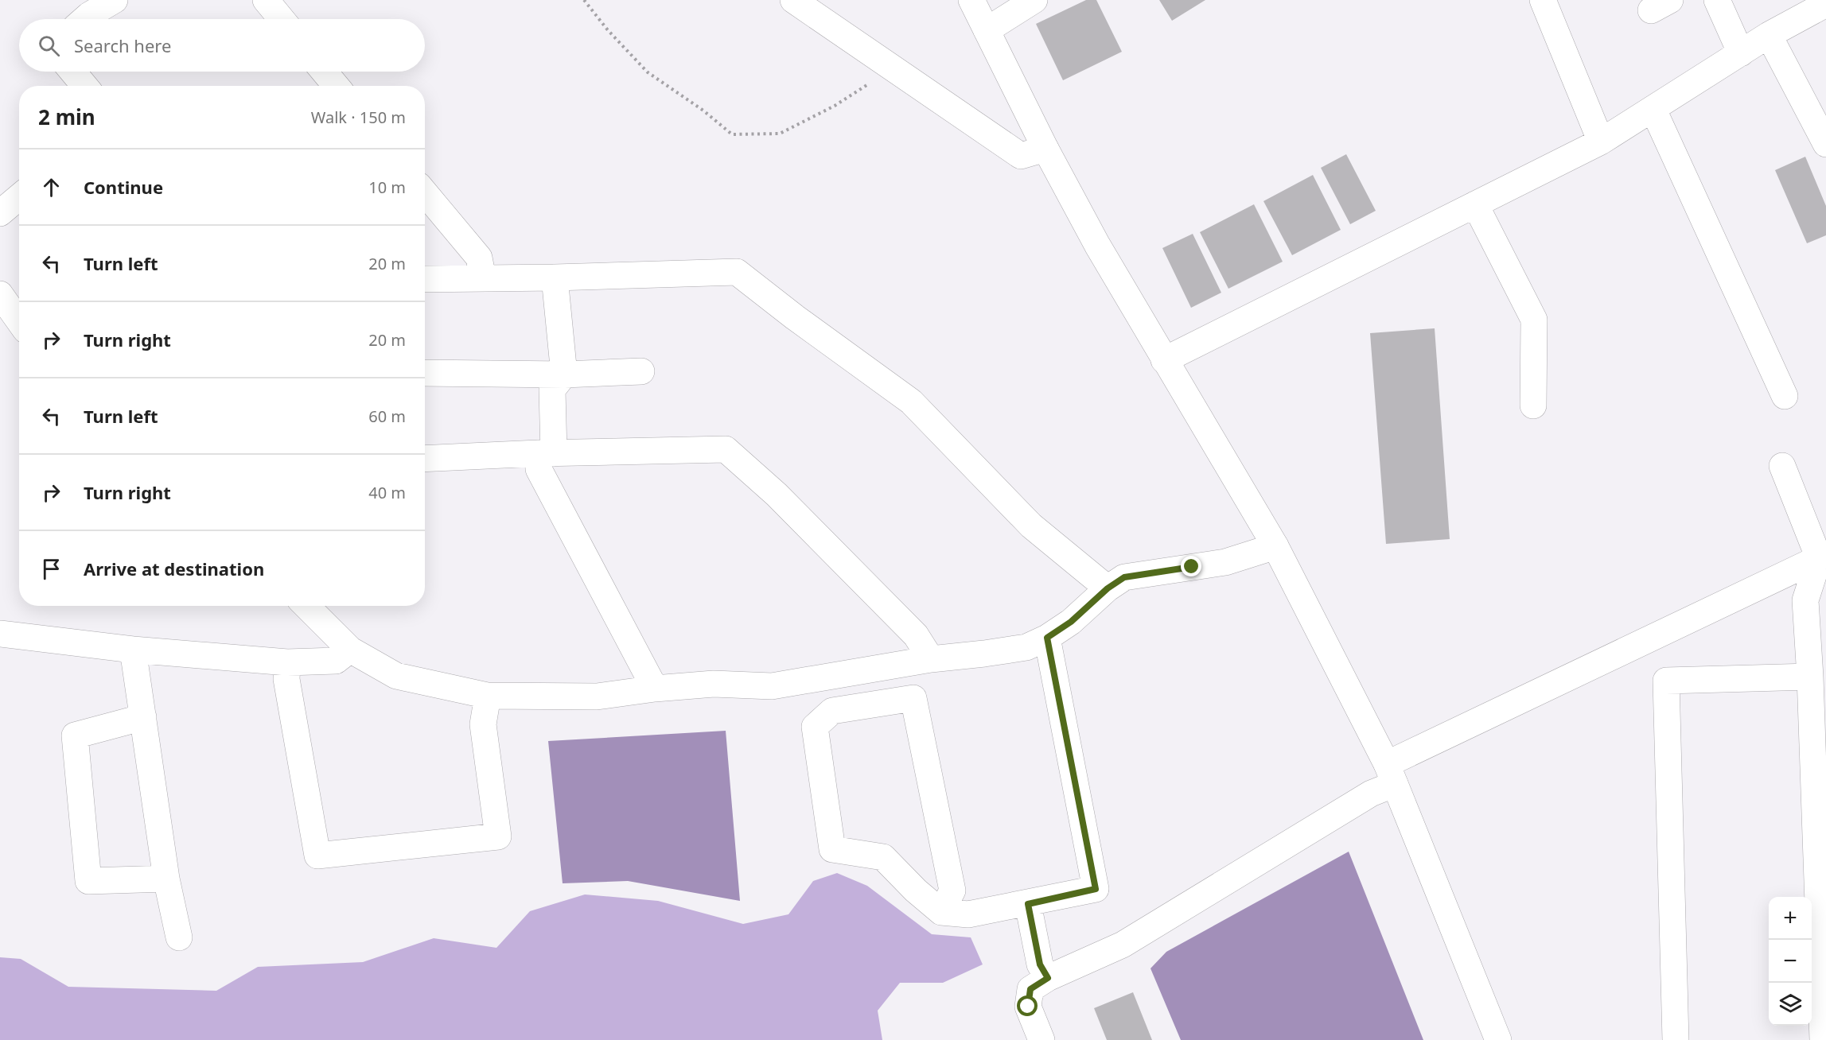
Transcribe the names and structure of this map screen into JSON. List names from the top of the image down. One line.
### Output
{"page":{"search":"Search here","heading":["2 min","Walk · 150 m"],"list":[["Continue","10 m"],["Turn left","20 m"],["Turn right","20 m"],["Turn left","60 m"],["Turn right","40 m"],"Arrive at destination"],"map_buttons":["+","−"]}}
